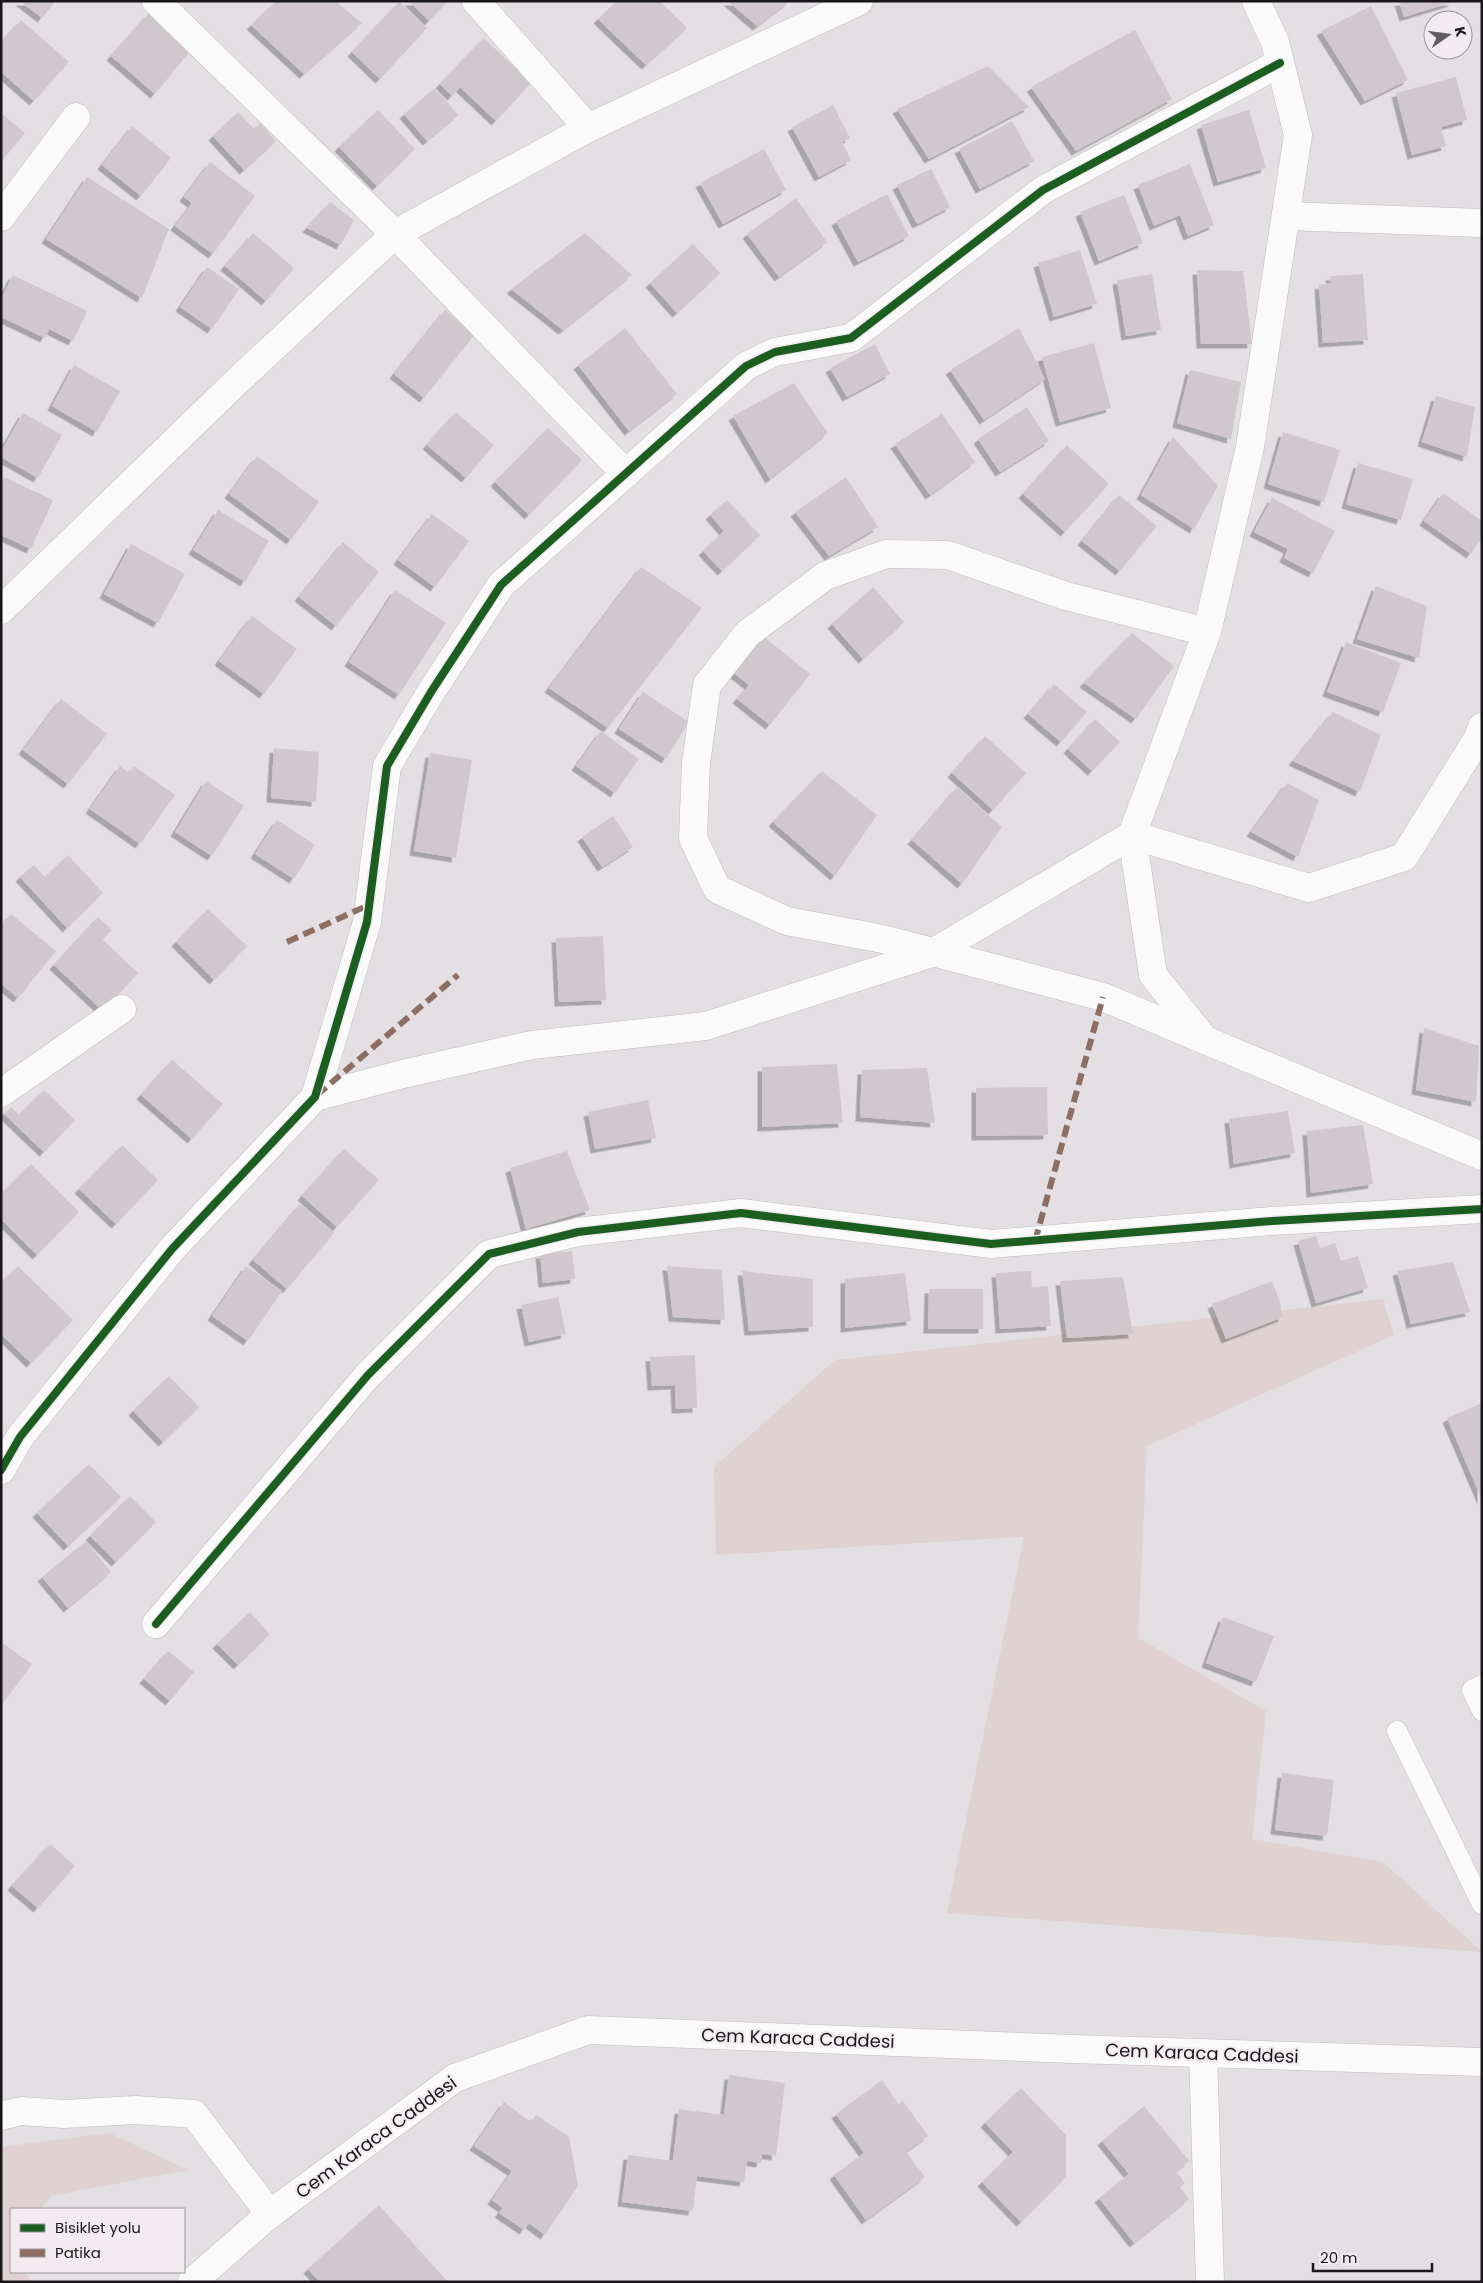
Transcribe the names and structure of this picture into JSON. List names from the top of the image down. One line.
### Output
{"streets":{"street":["Cem Karaca Caddesi"]},"legend":["Bisiklet yolu","Patika"],"scale_bar":"20 m","north":"right"}
